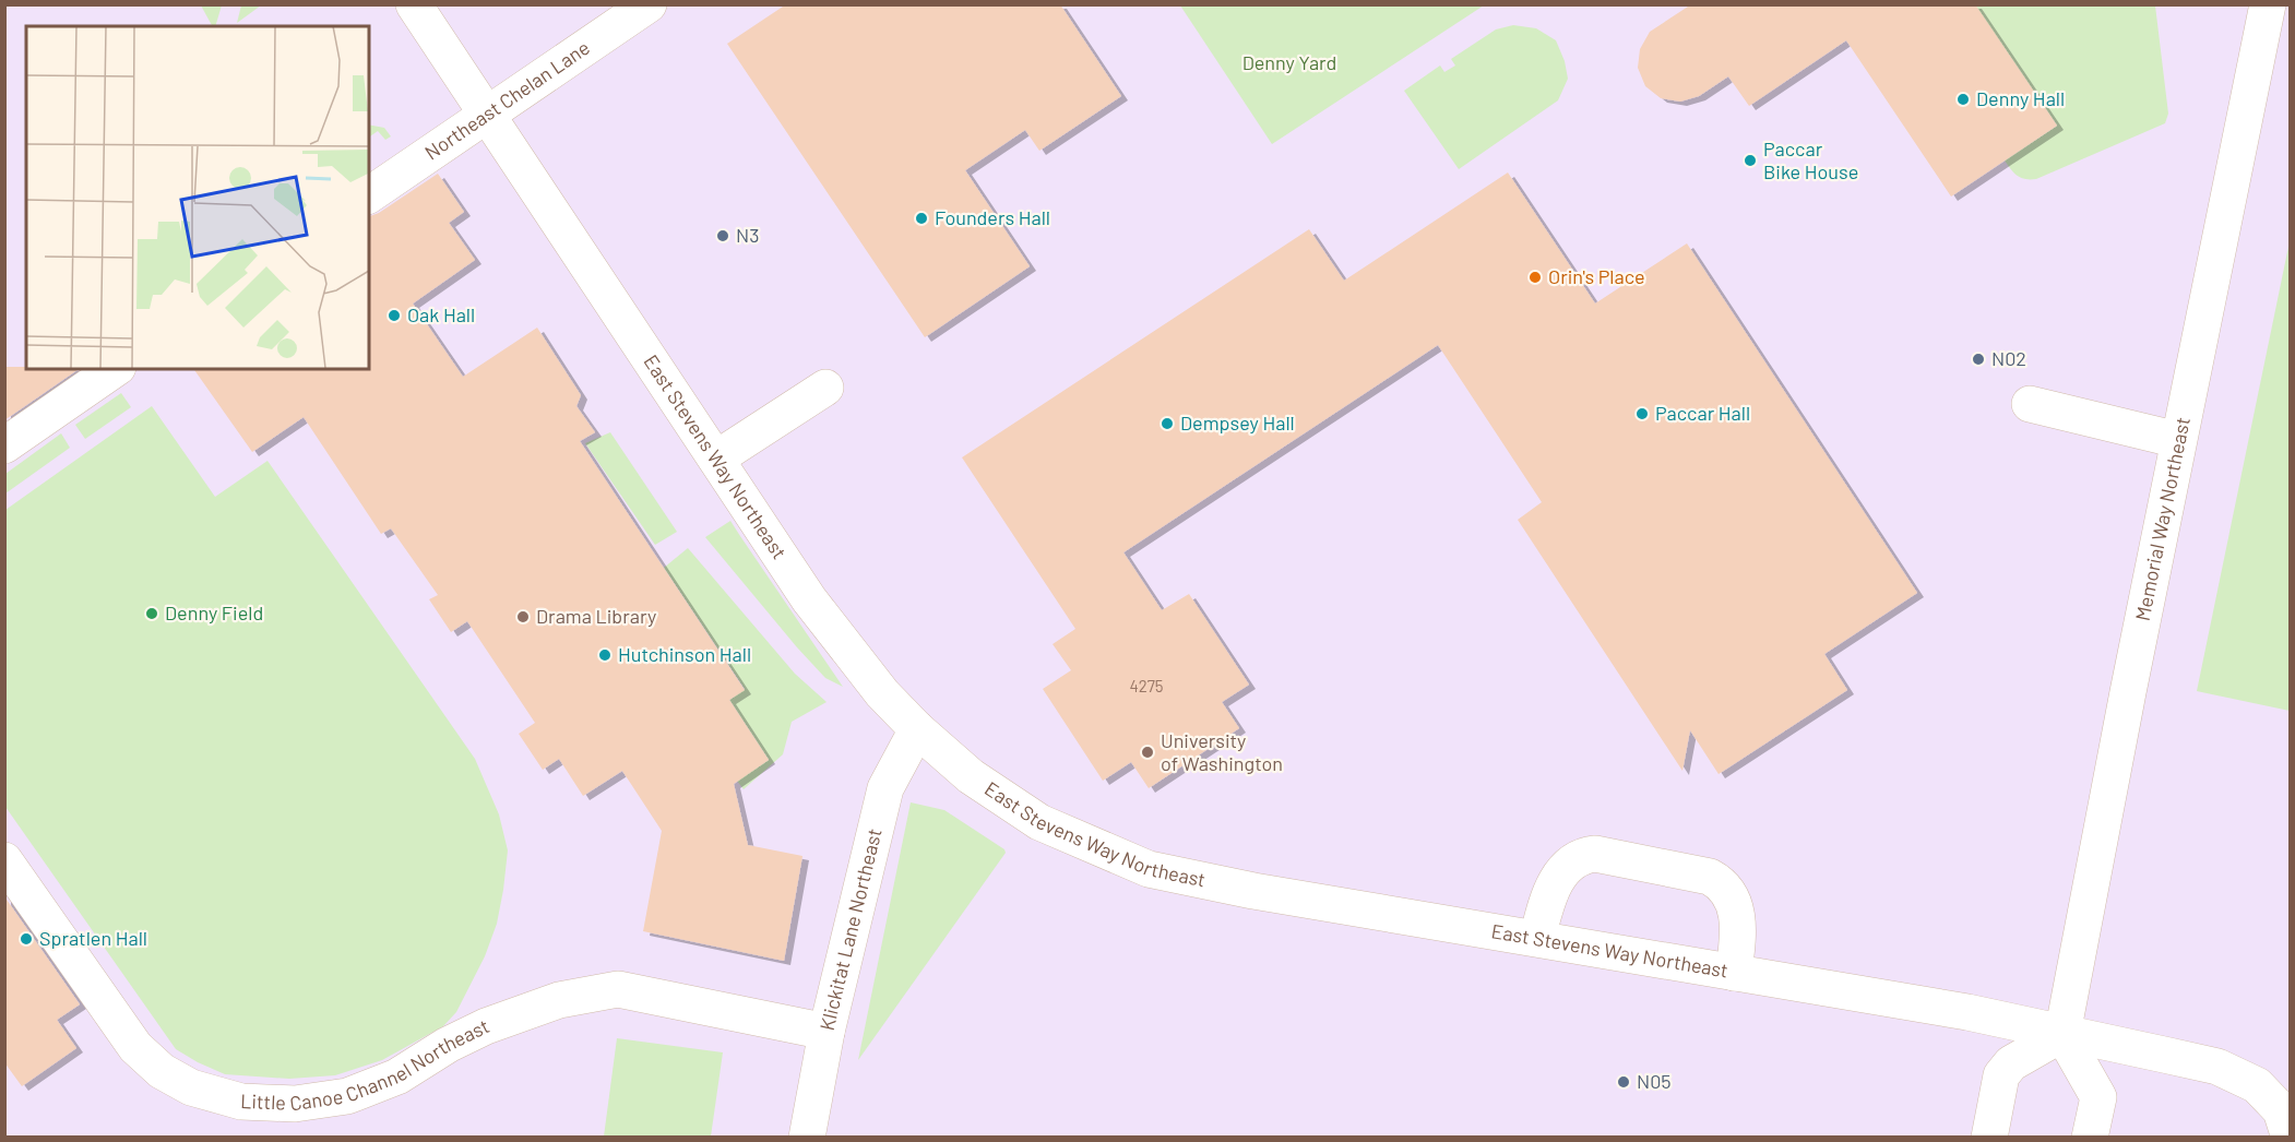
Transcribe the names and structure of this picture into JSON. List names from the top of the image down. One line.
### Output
{"streets":{"street":["Northeast Chelan Lane","East Stevens Way Northeast","Memorial Way Northeast","Klickitat Lane Northeast","Little Canoe Channel Northeast"]},"crossings":[["Northeast Chelan Lane","East Stevens Way Northeast"],["East Stevens Way Northeast","Memorial Way Northeast"],["East Stevens Way Northeast","Klickitat Lane Northeast"],["Klickitat Lane Northeast","Little Canoe Channel Northeast"]],"parks":["Denny Yard"],"places":["Denny Hall","Paccar Bike House","Founders Hall","N3","Orin's Place","Oak Hall","N02","Paccar Hall","Dempsey Hall","Denny Field","Drama Library","Hutchinson Hall","University of Washington","Spratlen Hall","N05"],"house_numbers":["4275"]}
